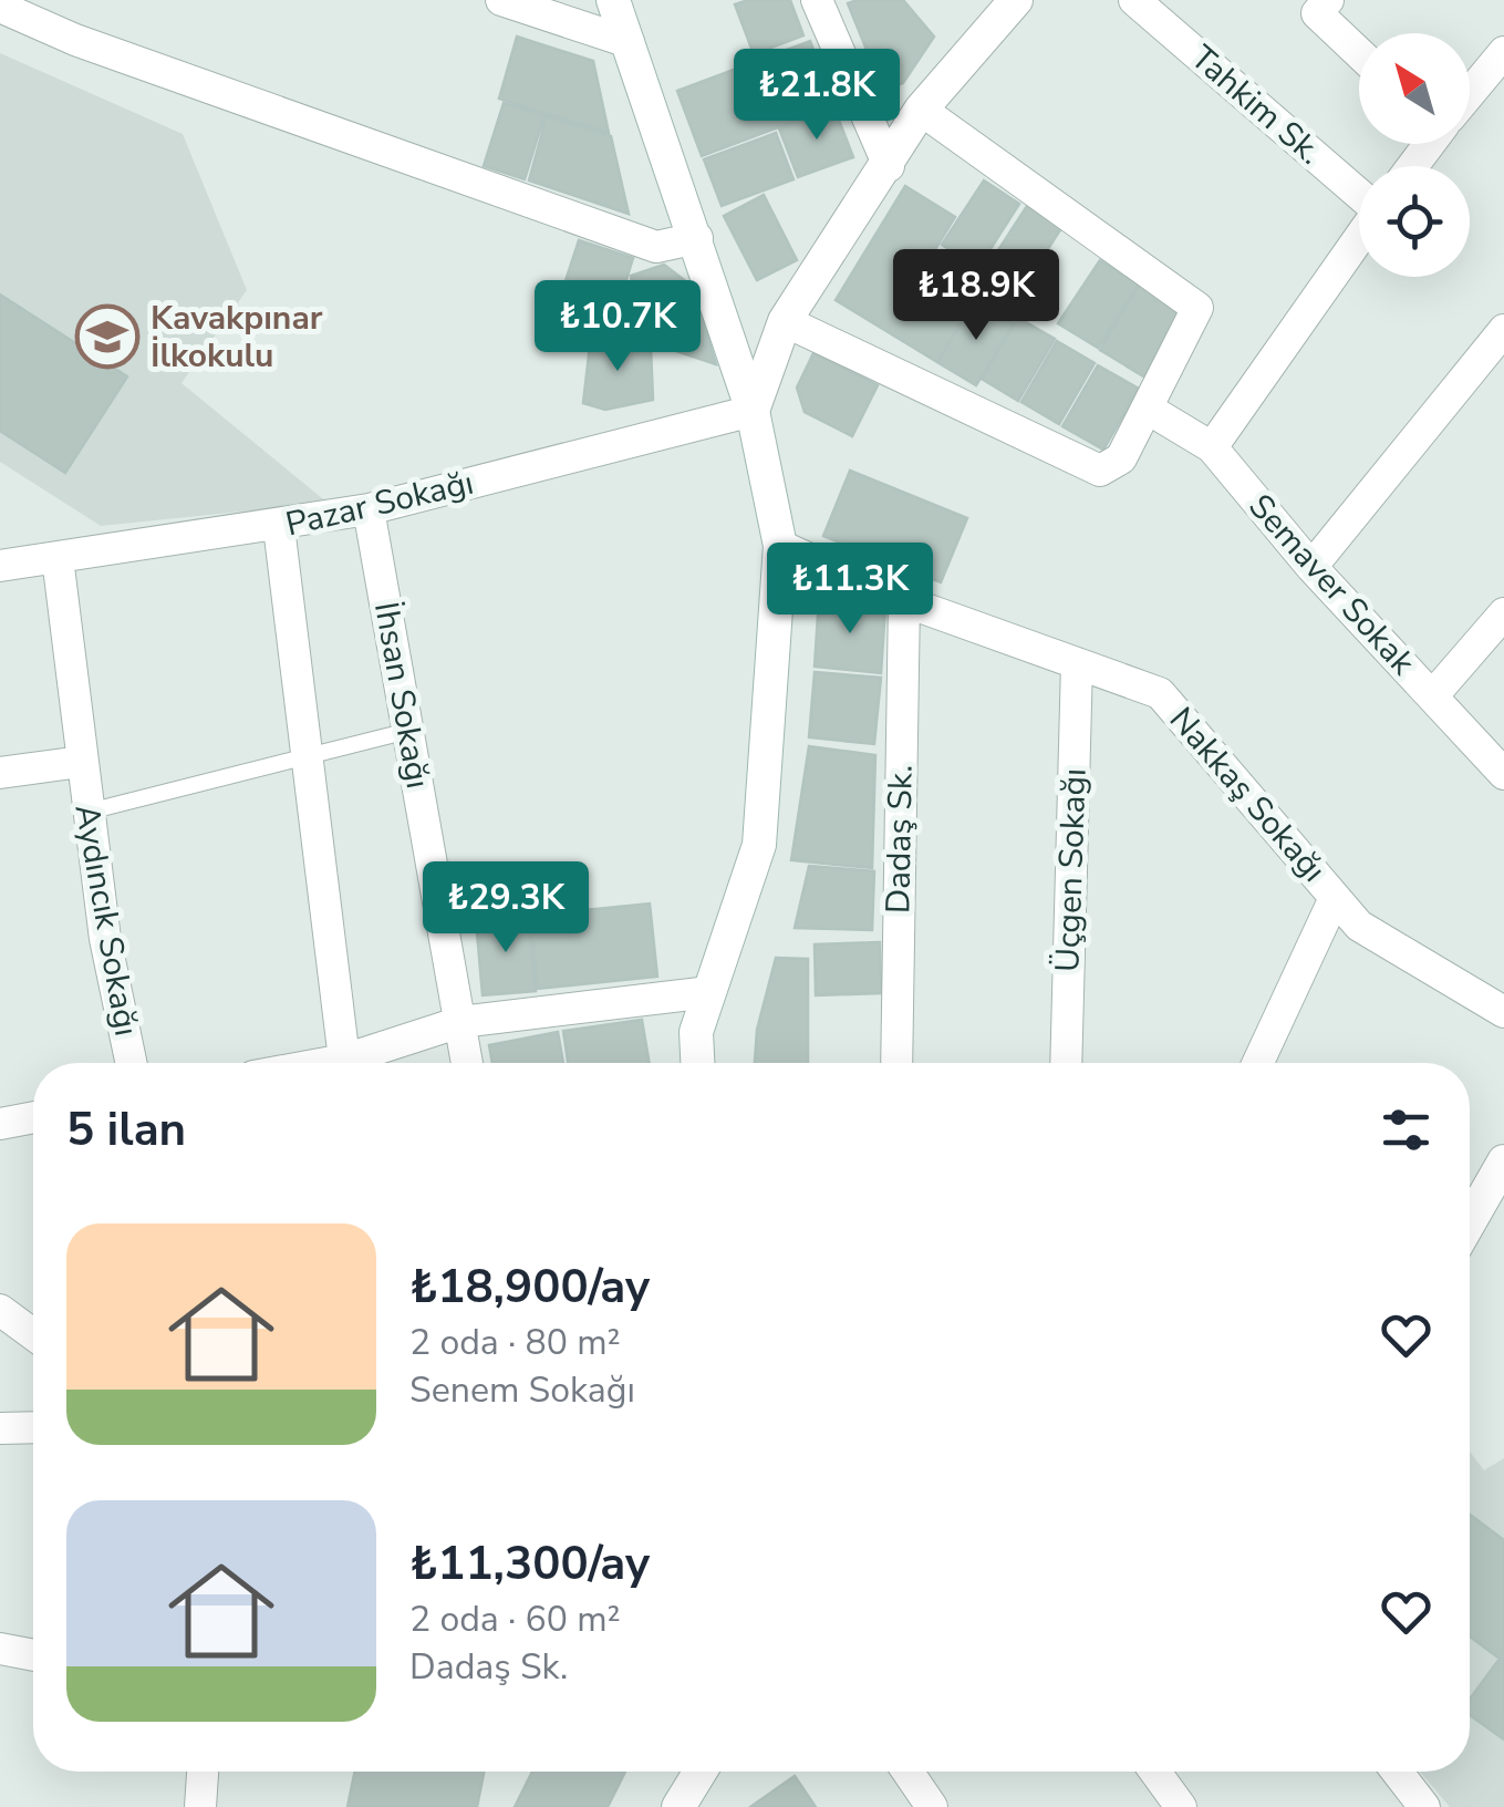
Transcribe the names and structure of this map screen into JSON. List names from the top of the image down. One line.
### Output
{"streets":{"street":["Tahkim Sk.","Pazar Sokağı","Semaver Sokak","İhsan Sokağı","Nakkaş Sokağı","Dadaş Sk.","Üçgen Sokağı","Aydıncık Sokağı"]},"crossings":[["Pazar Sokağı","İhsan Sokağı"],["Pazar Sokağı","Aydıncık Sokağı"],["Nakkaş Sokağı","Dadaş Sk."],["Nakkaş Sokağı","Üçgen Sokağı"]],"places":{"school or university":["Kavakpınar İlkokulu"]},"north":"top left","page":{"price":["₺21.8K","₺18.9K","₺10.7K","₺11.3K","₺29.3K"],"heading":"5 ilan","list":[{"name":"₺18,900/ay","note":"2 oda · 80 m² · Senem Sokağı"},{"name":"₺11,300/ay","note":"2 oda · 60 m² · Dadaş Sk."}]}}
